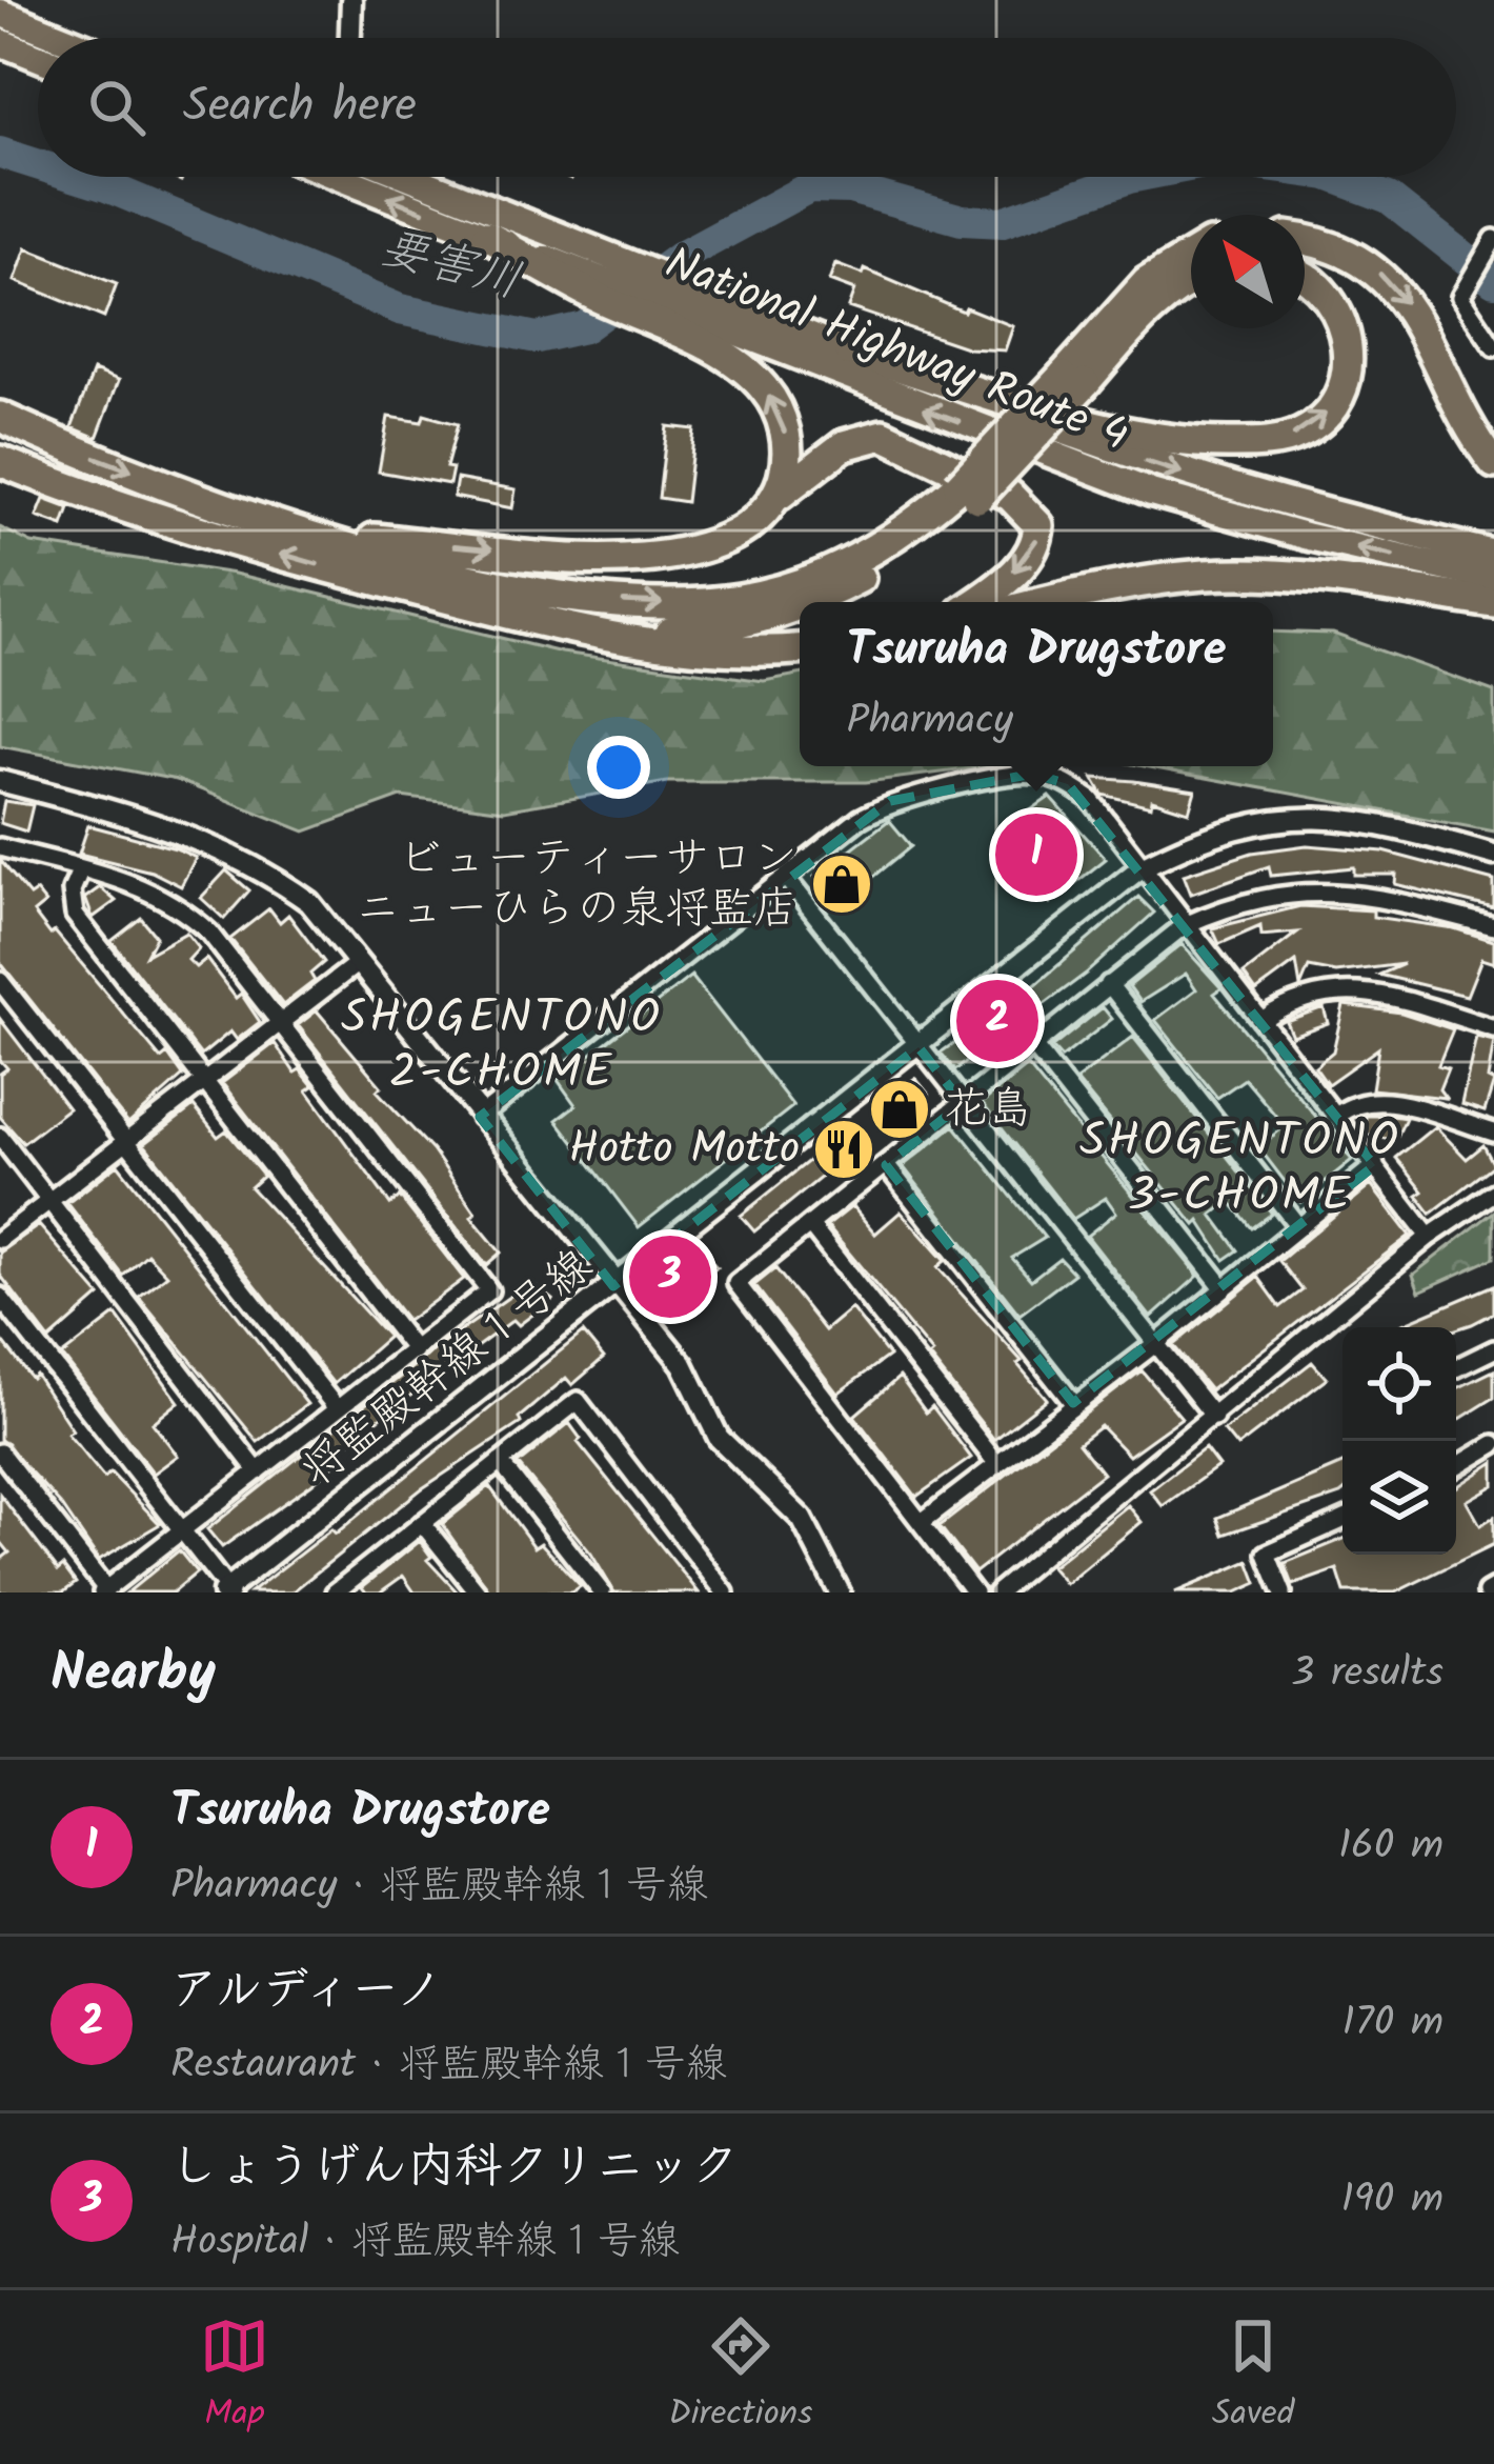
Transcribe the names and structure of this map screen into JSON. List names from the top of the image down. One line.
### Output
{"streets":{"highway":["National Highway Route 4"],"street":["将監殿幹線１号線"]},"districts":["SHOGENTONO 2-CHOME","SHOGENTONO 3-CHOME"],"water":["要害川"],"places":{"shop":["ビューティーサロン ニューひらの泉将監店","花島"],"restaurant":["Hotto Motto"]},"north":"top left","page":{"search":"Search here","popup":["Tsuruha Drugstore","Pharmacy"],"pins":["1","2","3"],"heading":["Nearby","3 results"],"list":[{"mark":"1","name":"Tsuruha Drugstore","note":"Pharmacy · 将監殿幹線１号線","value":"160 m"},{"mark":"2","name":"アルディーノ","note":"Restaurant · 将監殿幹線１号線","value":"170 m"},{"mark":"3","name":"しょうげん内科クリニック","note":"Hospital · 将監殿幹線１号線","value":"190 m"}],"nav":["Map","Directions","Saved"]}}
